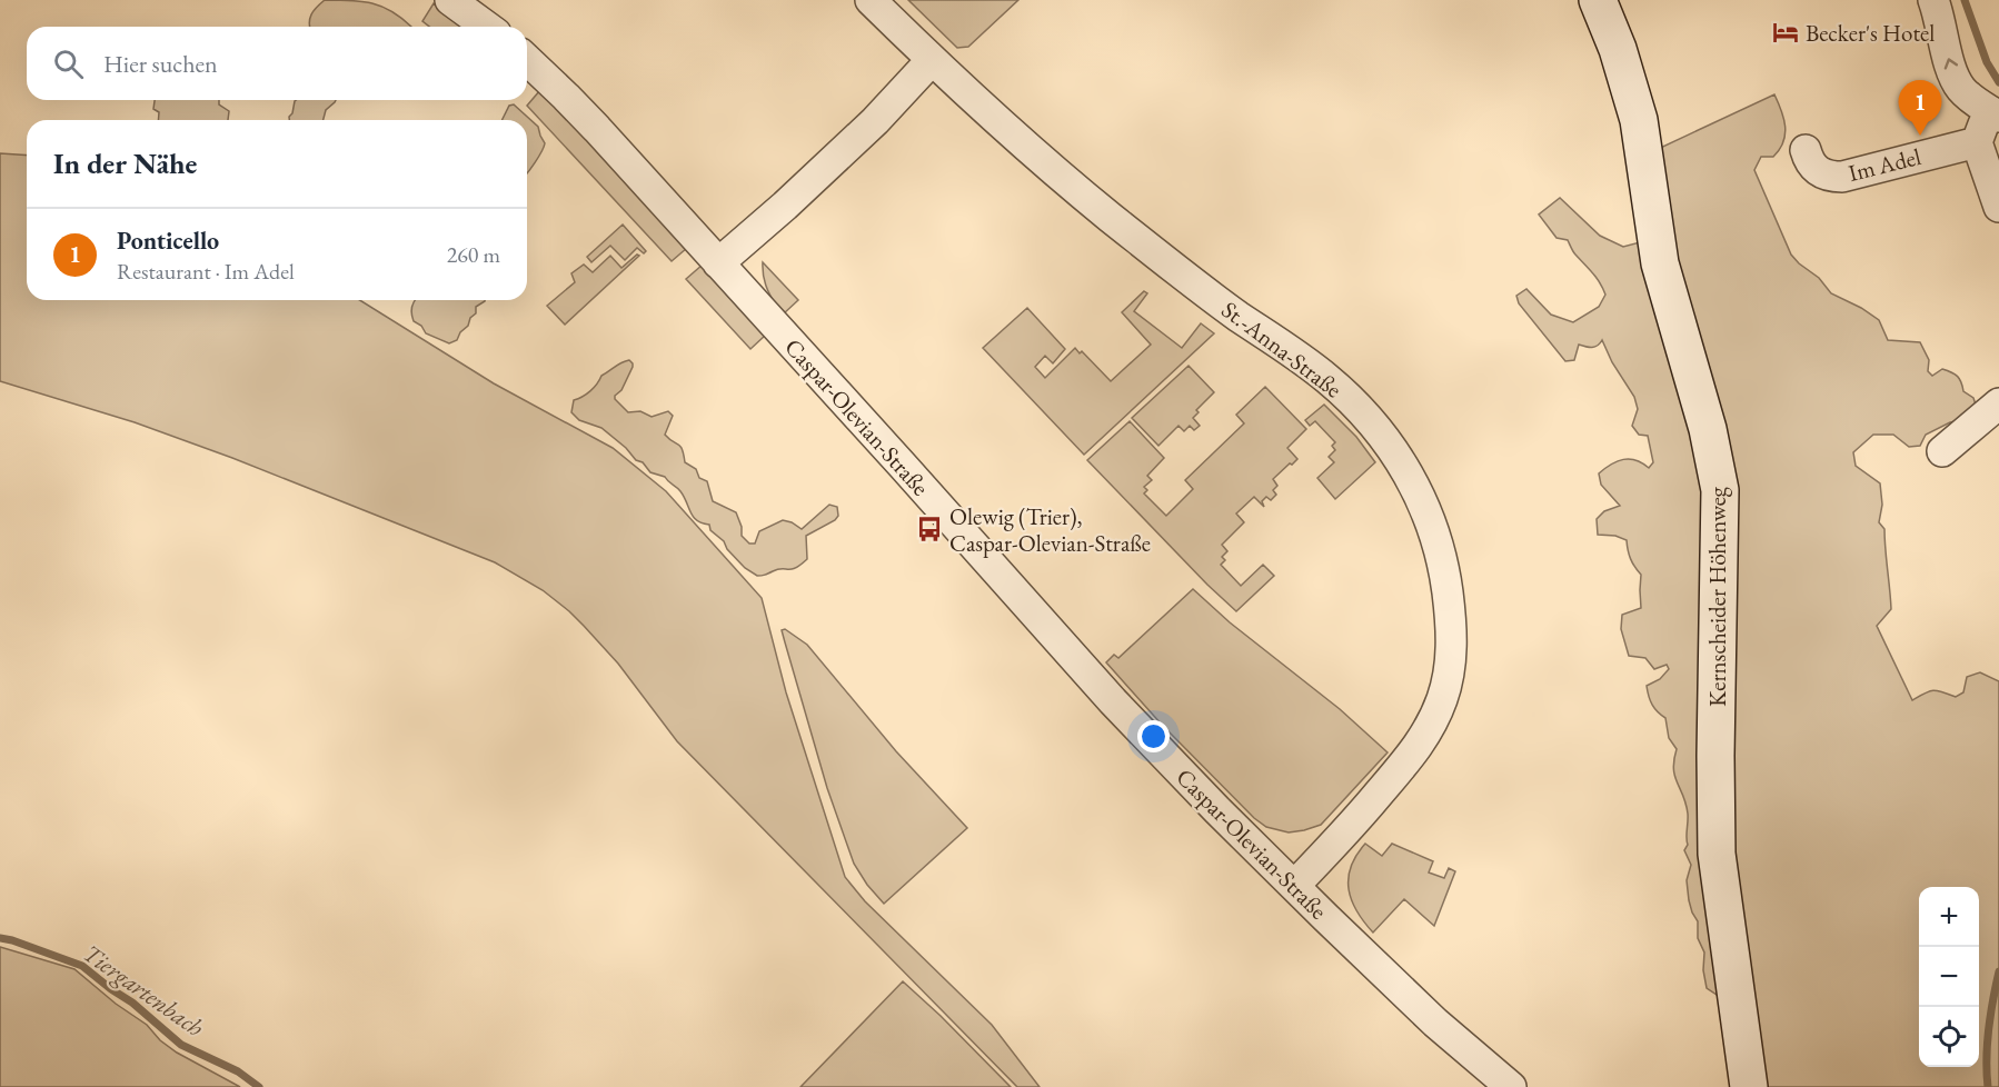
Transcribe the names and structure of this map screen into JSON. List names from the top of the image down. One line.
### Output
{"streets":{"street":["Im Adel","St.-Anna-Straße","Caspar-Olevian-Straße","Kernscheider Höhenweg"]},"crossings":[["St.-Anna-Straße","Caspar-Olevian-Straße"]],"water":["Tiergartenbach"],"places":{"hotel":["Becker's Hotel"],"bus stop":["Olewig (Trier), Caspar-Olevian-Straße"]},"page":{"search":"Hier suchen","pins":"1","heading":"In der Nähe","list":[{"mark":"1","name":"Ponticello","note":"Restaurant · Im Adel","value":"260 m"}],"map_buttons":["+","−"]}}
